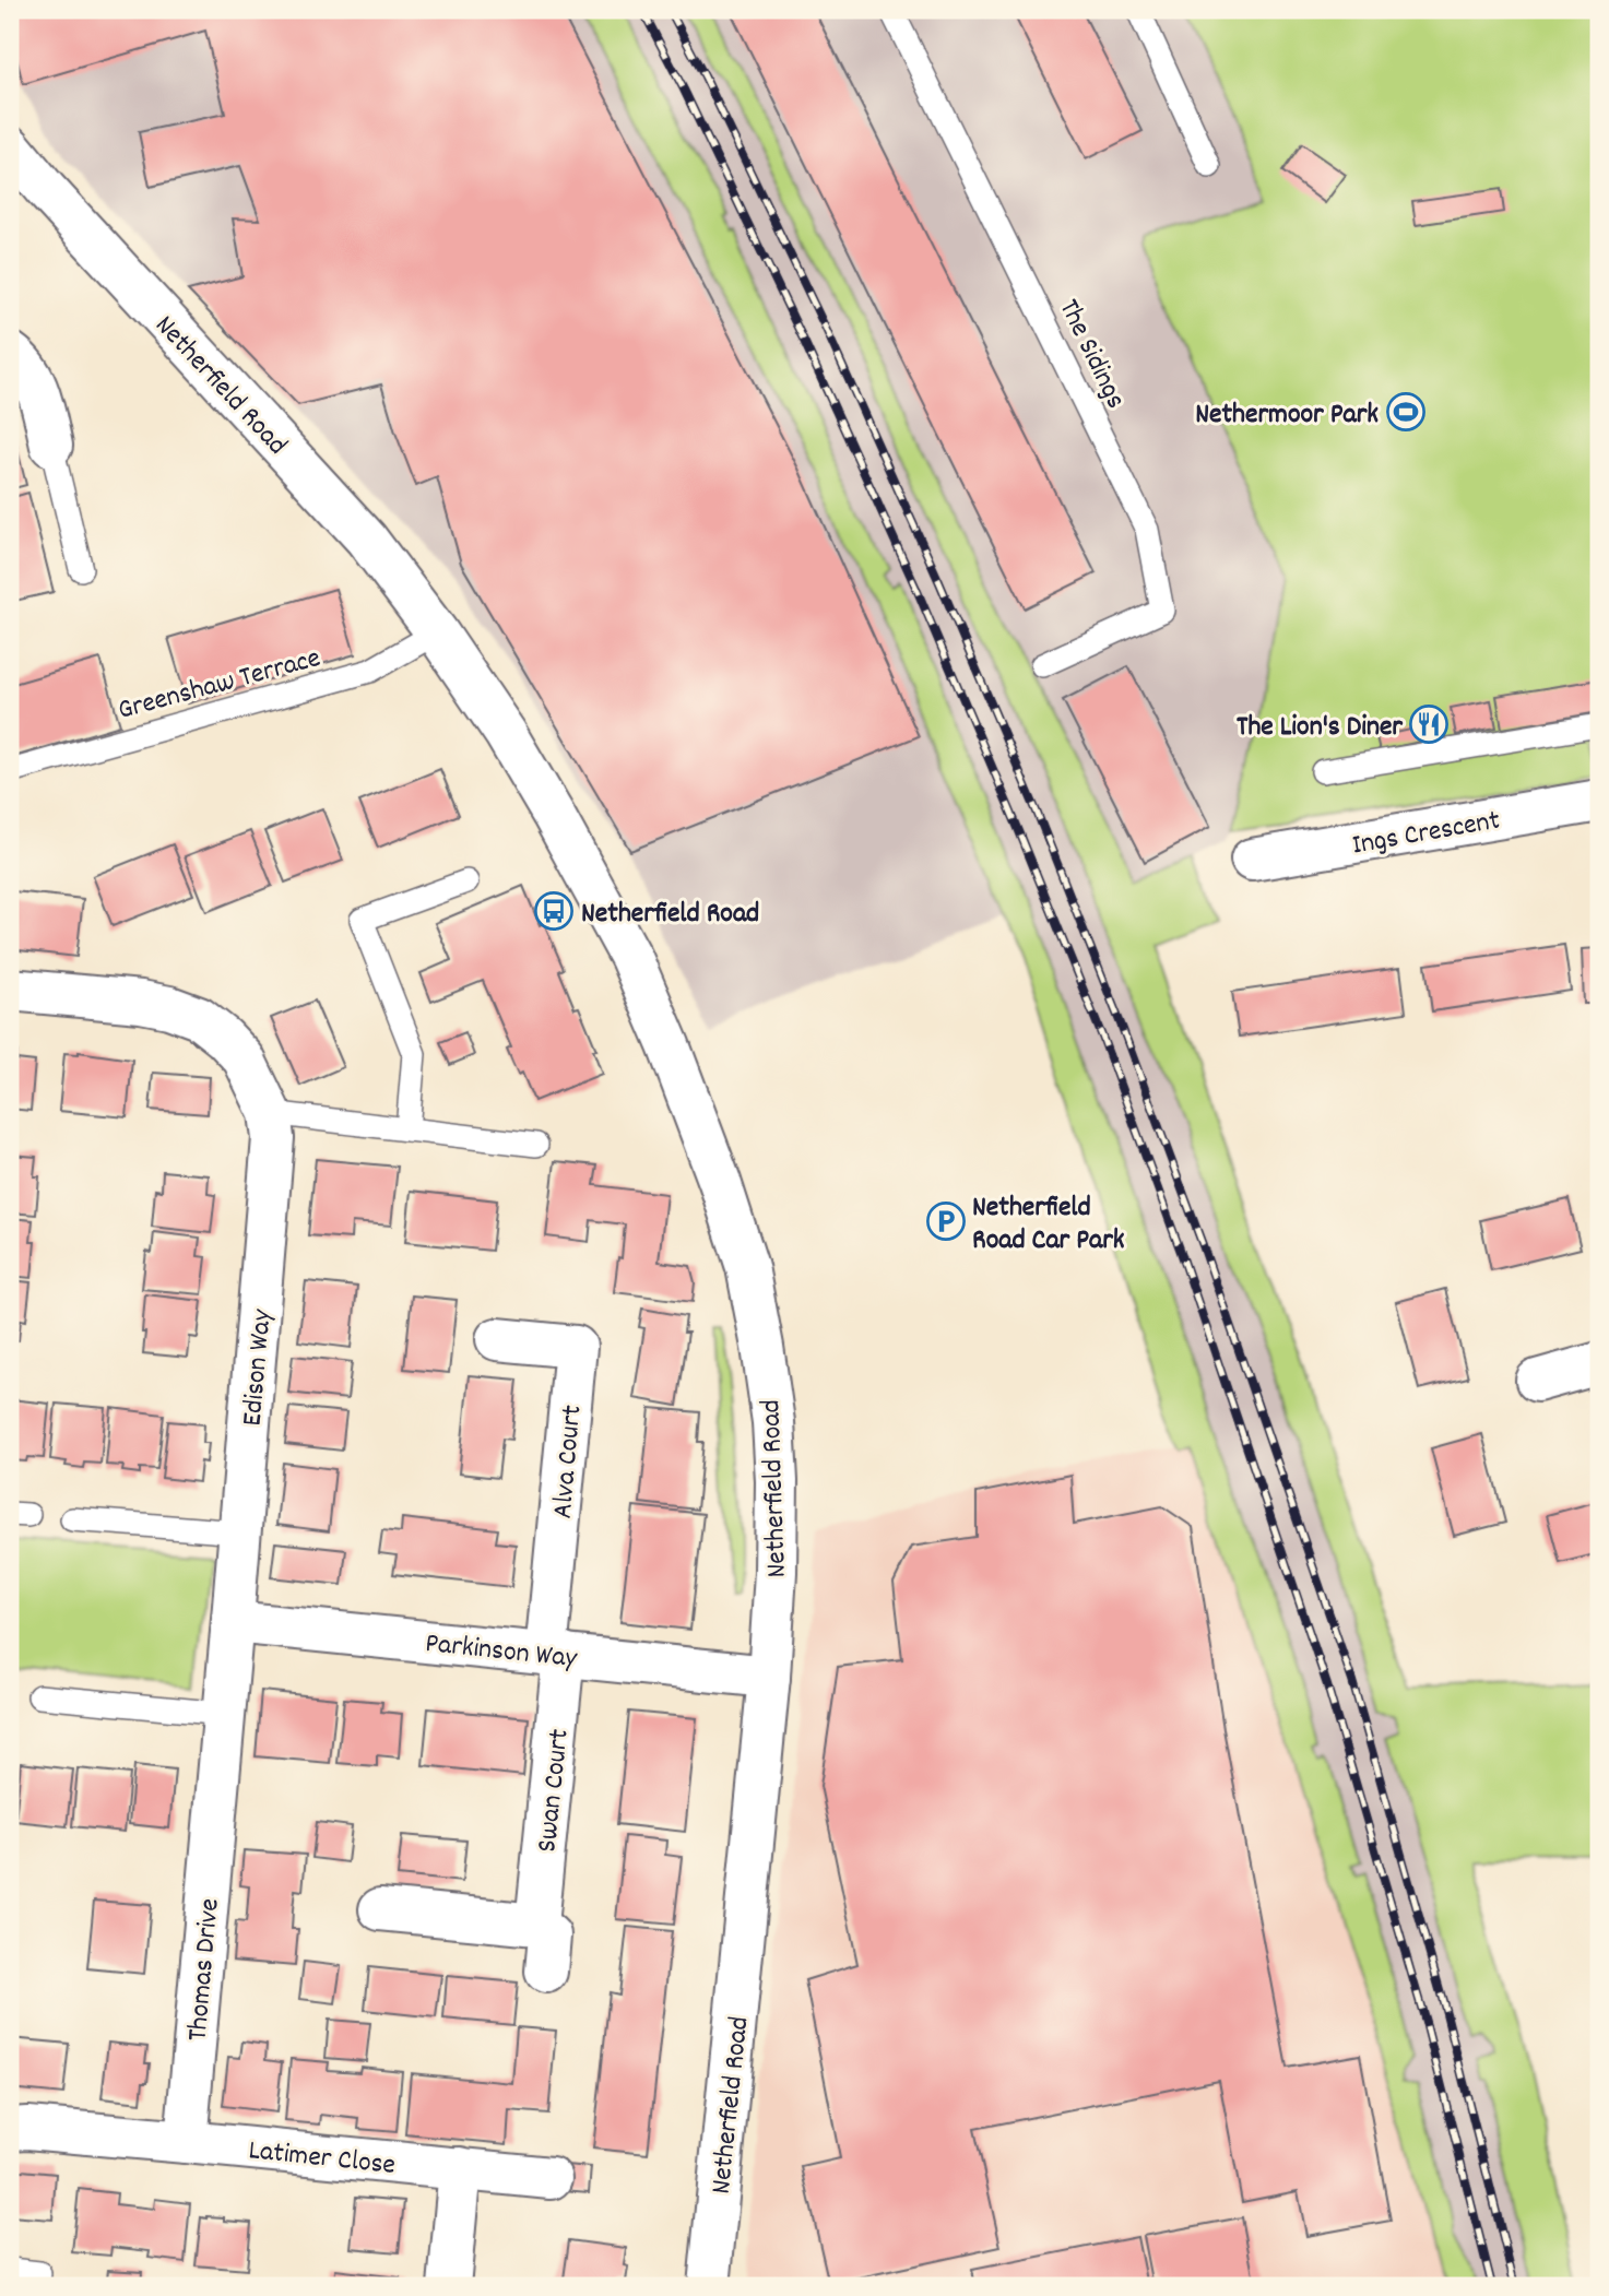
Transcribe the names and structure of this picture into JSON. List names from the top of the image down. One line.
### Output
{"streets":{"street":["Netherfield Road","Ings Crescent","Edison Way","Alva Court","Parkinson Way","Swan Court","Thomas Drive","Latimer Close"],"lane":["The Sidings","Greenshaw Terrace"]},"crossings":[["Netherfield Road","Greenshaw Terrace"],["Netherfield Road","Parkinson Way"],["Edison Way","Parkinson Way"],["Edison Way","Thomas Drive"],["Alva Court","Parkinson Way"],["Alva Court","Swan Court"],["Parkinson Way","Swan Court"],["Parkinson Way","Thomas Drive"],["Thomas Drive","Latimer Close"]],"places":{"sports":["Nethermoor Park"],"restaurant":["The Lion's Diner"],"bus stop":["Netherfield Road"],"parking":["Netherfield Road Car Park"]}}
